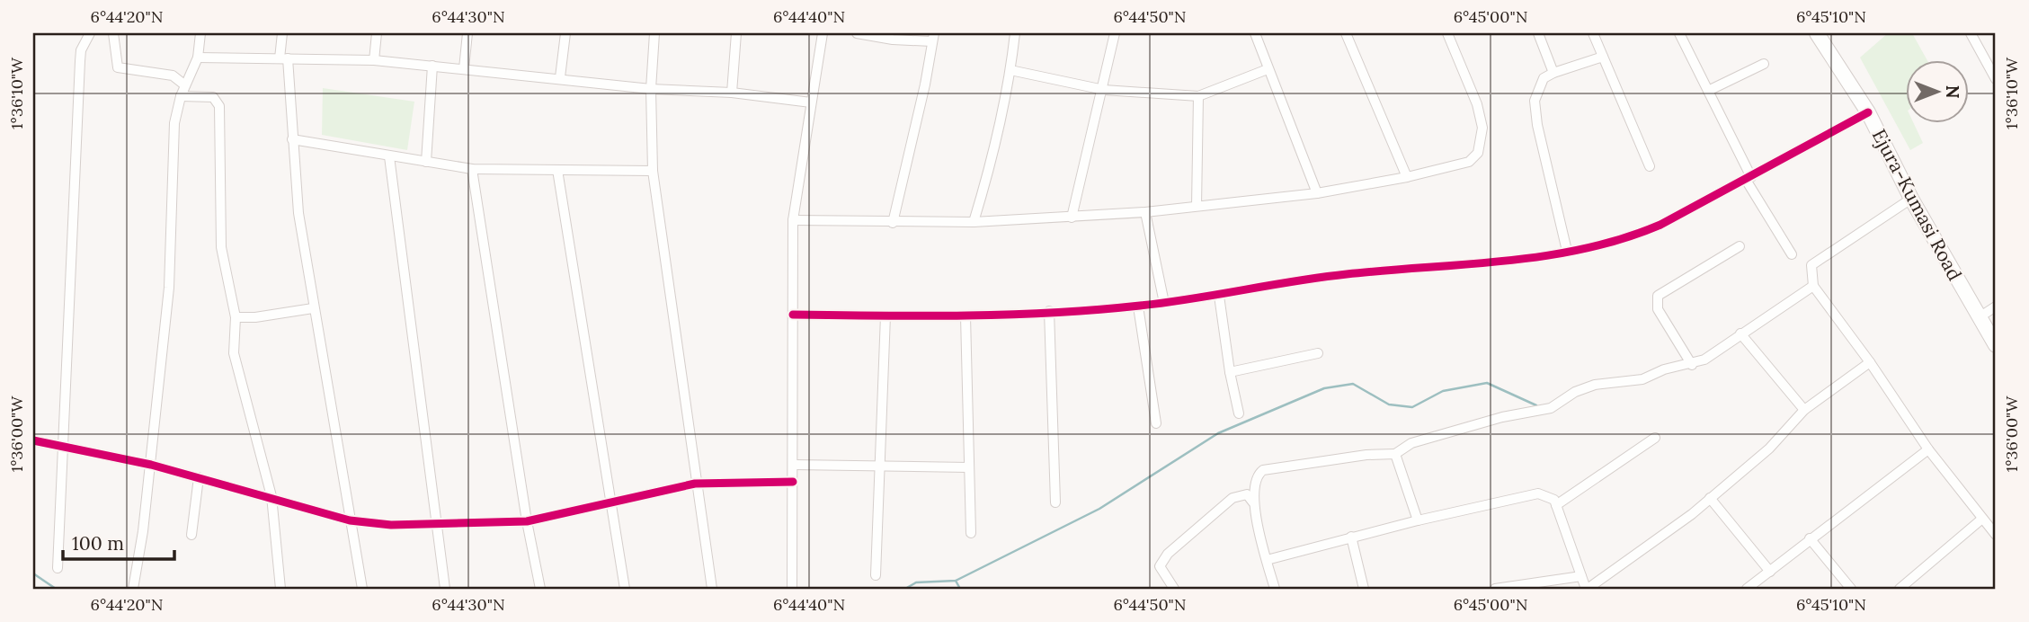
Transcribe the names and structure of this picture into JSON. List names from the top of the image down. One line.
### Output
{"streets":{"main road":["Ejura-Kumasi Road"]},"scale_bar":"100 m","north":"right","coordinates":["6°44'20\"N","6°44'30\"N","6°44'40\"N","6°44'50\"N","6°45'00\"N","6°45'10\"N","1°36'10\"W","1°36'00\"W"]}
